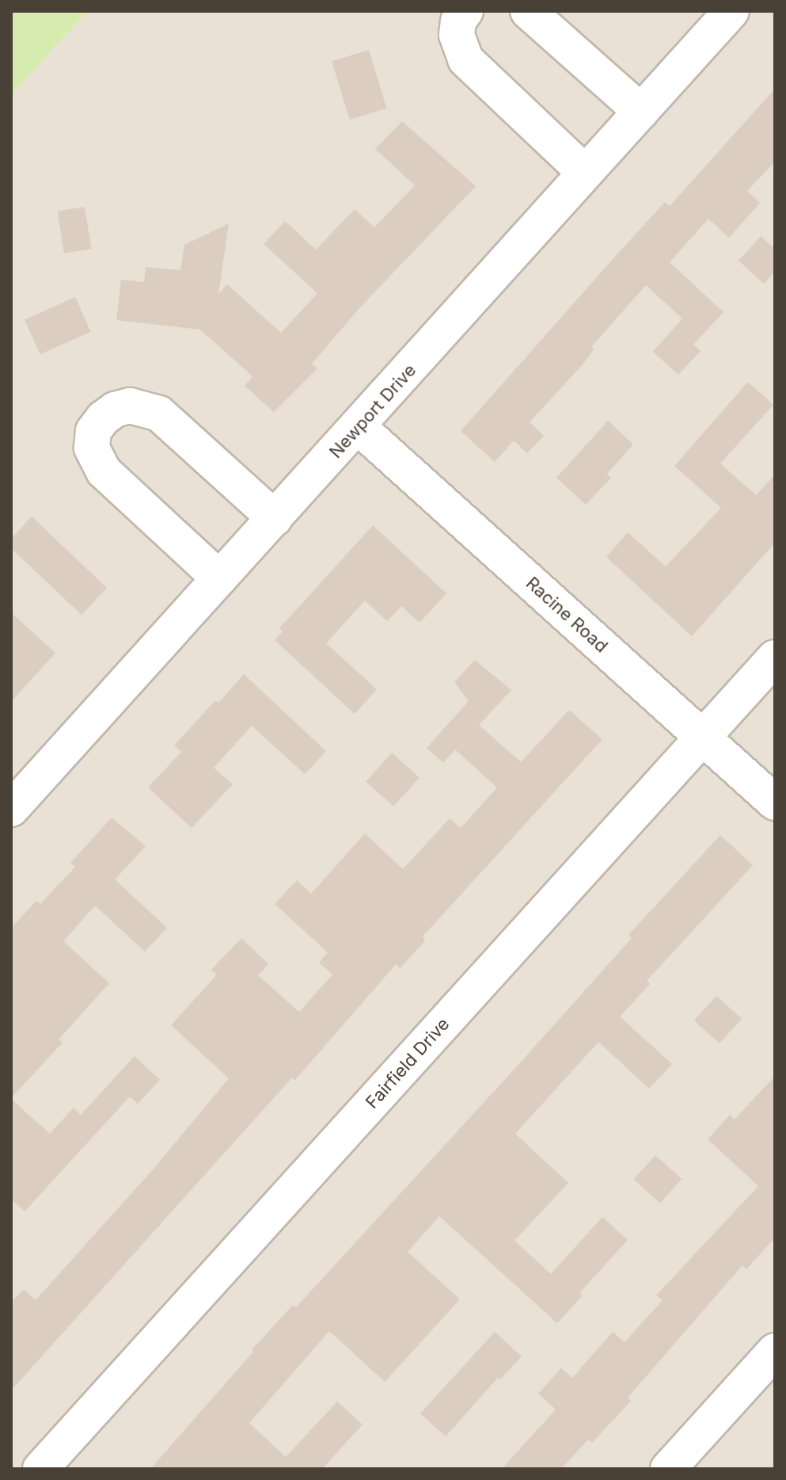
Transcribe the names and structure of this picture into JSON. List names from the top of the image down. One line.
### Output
{"streets":{"street":["Newport Drive","Racine Road","Fairfield Drive"]},"crossings":[["Newport Drive","Racine Road"],["Racine Road","Fairfield Drive"]]}
